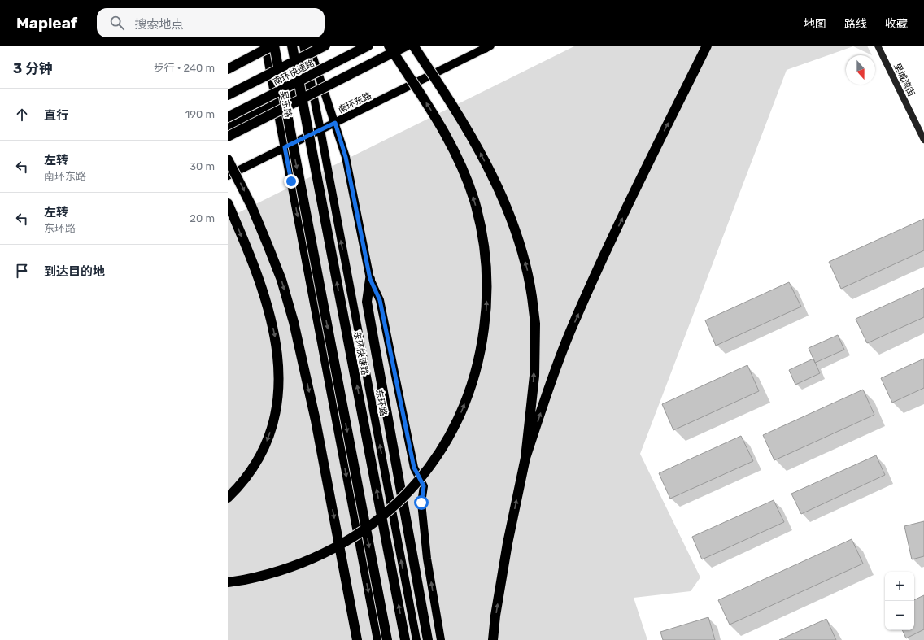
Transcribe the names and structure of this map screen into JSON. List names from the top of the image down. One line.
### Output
{"streets":{"highway":["南环快速路","东环快速路"],"main road":["南环东路","吴东路","东环路"],"street":["里城湾街"]},"crossings":[["南环东路","吴东路"],["南环东路","东环路"]],"north":"bottom","page":{"header":"Mapleaf","search":"搜索地点","nav":["地图","路线","收藏"],"heading":["3 分钟","步行 · 240 m"],"list":[["直行","190 m"],["左转","南环东路","30 m"],["左转","东环路","20 m"],"到达目的地"],"map_buttons":["+","−"]}}
